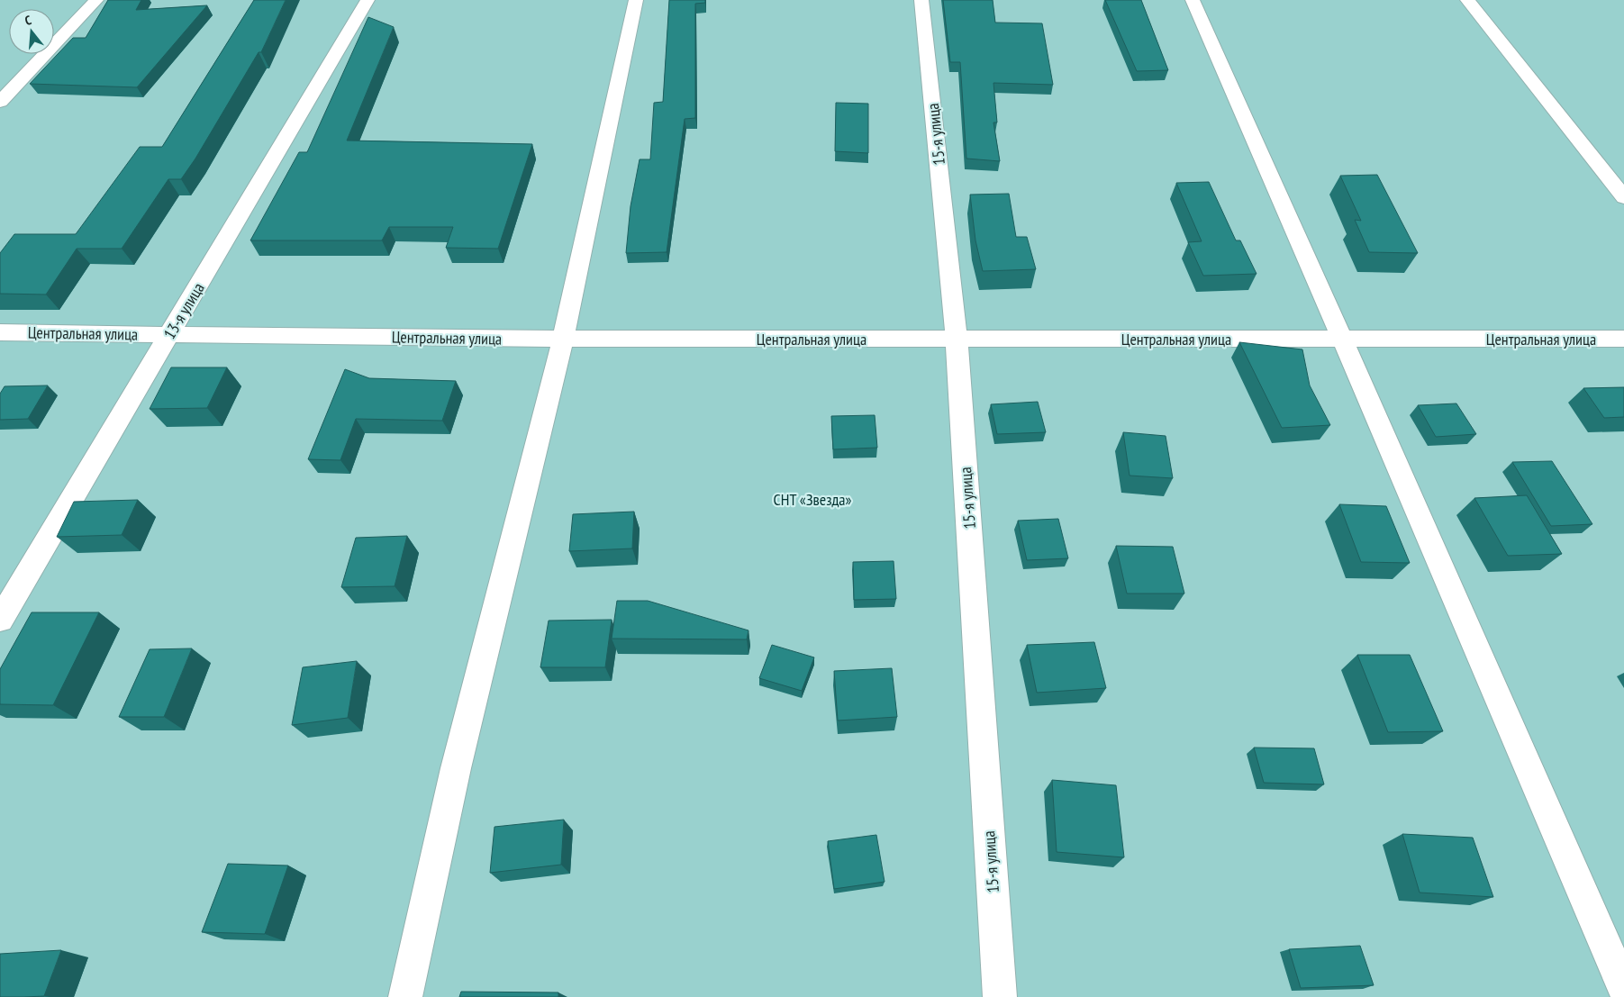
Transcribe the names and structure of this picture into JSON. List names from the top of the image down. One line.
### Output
{"streets":{"street":["15-я улица","13-я улица","Центральная улица"]},"crossings":[["15-я улица","Центральная улица"],["13-я улица","Центральная улица"]],"parks":["СНТ «Звезда»"],"north":"top"}
